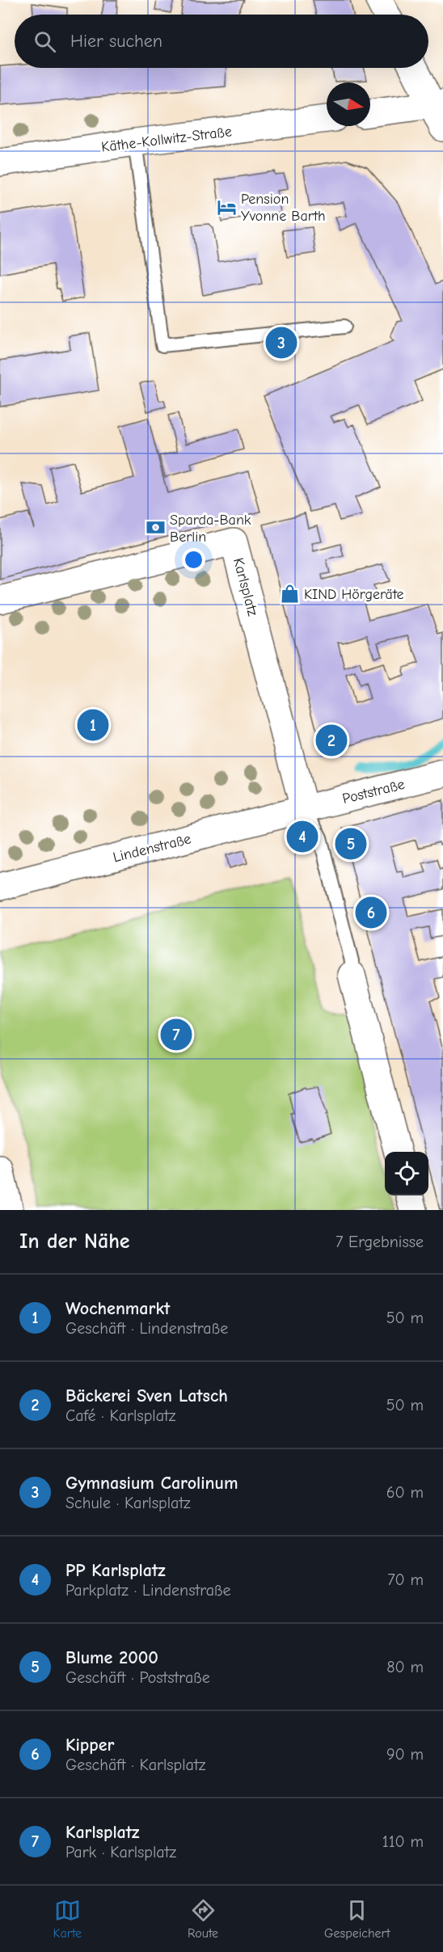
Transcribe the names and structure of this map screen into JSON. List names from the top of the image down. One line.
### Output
{"streets":{"street":["Käthe-Kollwitz-Straße","Karlsplatz","Poststraße","Lindenstraße"]},"crossings":[["Karlsplatz","Poststraße"],["Karlsplatz","Lindenstraße"],["Poststraße","Lindenstraße"]],"places":{"hotel":["Pension Yvonne Barth"],"bank":["Sparda-Bank Berlin"],"shop":["KIND Hörgeräte"]},"north":"right","page":{"search":"Hier suchen","pins":["3","1","2","4","5","6","7"],"heading":["In der Nähe","7 Ergebnisse"],"list":[{"mark":"1","name":"Wochenmarkt","note":"Geschäft · Lindenstraße","value":"50 m"},{"mark":"2","name":"Bäckerei Sven Latsch","note":"Café · Karlsplatz","value":"50 m"},{"mark":"3","name":"Gymnasium Carolinum","note":"Schule · Karlsplatz","value":"60 m"},{"mark":"4","name":"PP Karlsplatz","note":"Parkplatz · Lindenstraße","value":"70 m"},{"mark":"5","name":"Blume 2000","note":"Geschäft · Poststraße","value":"80 m"},{"mark":"6","name":"Kipper","note":"Geschäft · Karlsplatz","value":"90 m"},{"mark":"7","name":"Karlsplatz","note":"Park · Karlsplatz","value":"110 m"}],"nav":["Karte","Route","Gespeichert"]}}
